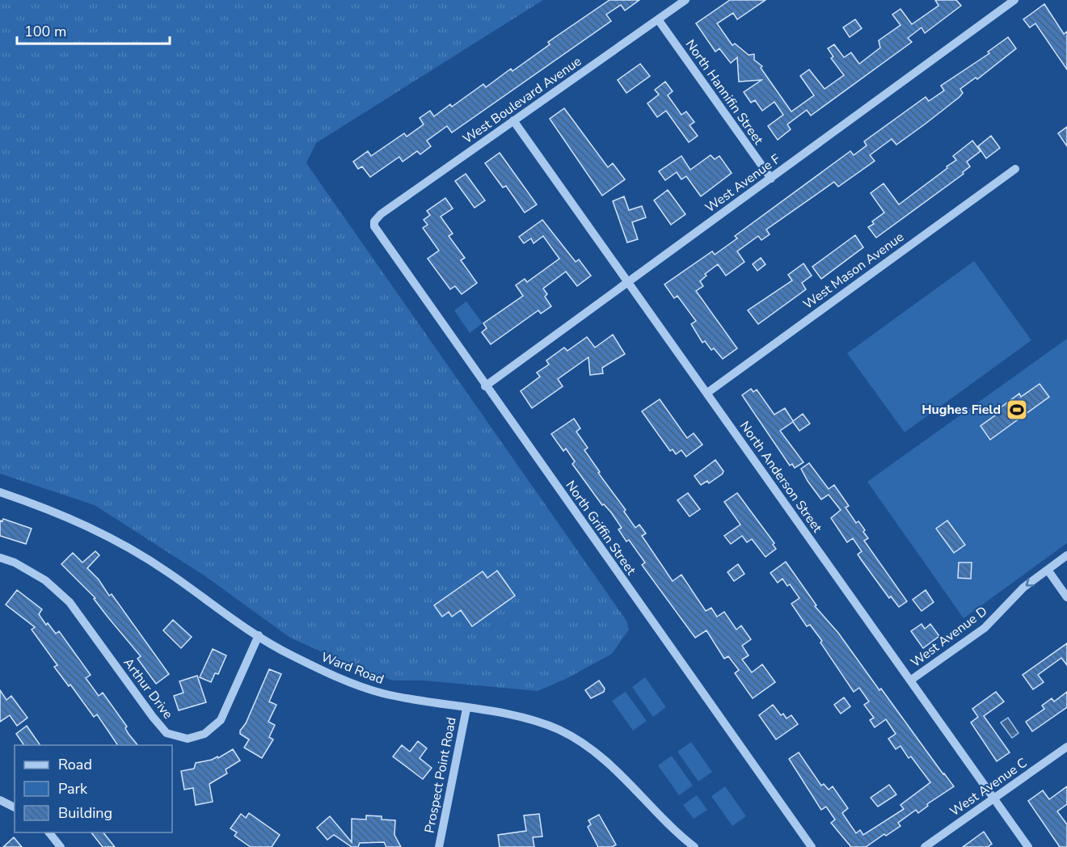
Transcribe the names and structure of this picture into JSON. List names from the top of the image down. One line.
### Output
{"streets":{"street":["North Hannifin Street","West Boulevard Avenue","West Avenue F","West Mason Avenue","North Anderson Street","North Griffin Street","West Avenue D","Ward Road","Arthur Drive","Prospect Point Road","West Avenue C"]},"crossings":[["North Hannifin Street","West Boulevard Avenue"],["North Hannifin Street","West Avenue F"],["West Boulevard Avenue","North Anderson Street"],["West Boulevard Avenue","North Griffin Street"],["West Avenue F","North Anderson Street"],["West Avenue F","North Griffin Street"],["West Mason Avenue","North Anderson Street"],["North Anderson Street","West Avenue D"],["North Anderson Street","West Avenue C"],["Ward Road","Arthur Drive"],["Ward Road","Prospect Point Road"]],"one_way":["West Avenue D"],"places":{"sports":["Hughes Field"]},"legend":["Road","Park","Building"],"scale_bar":"100 m"}
